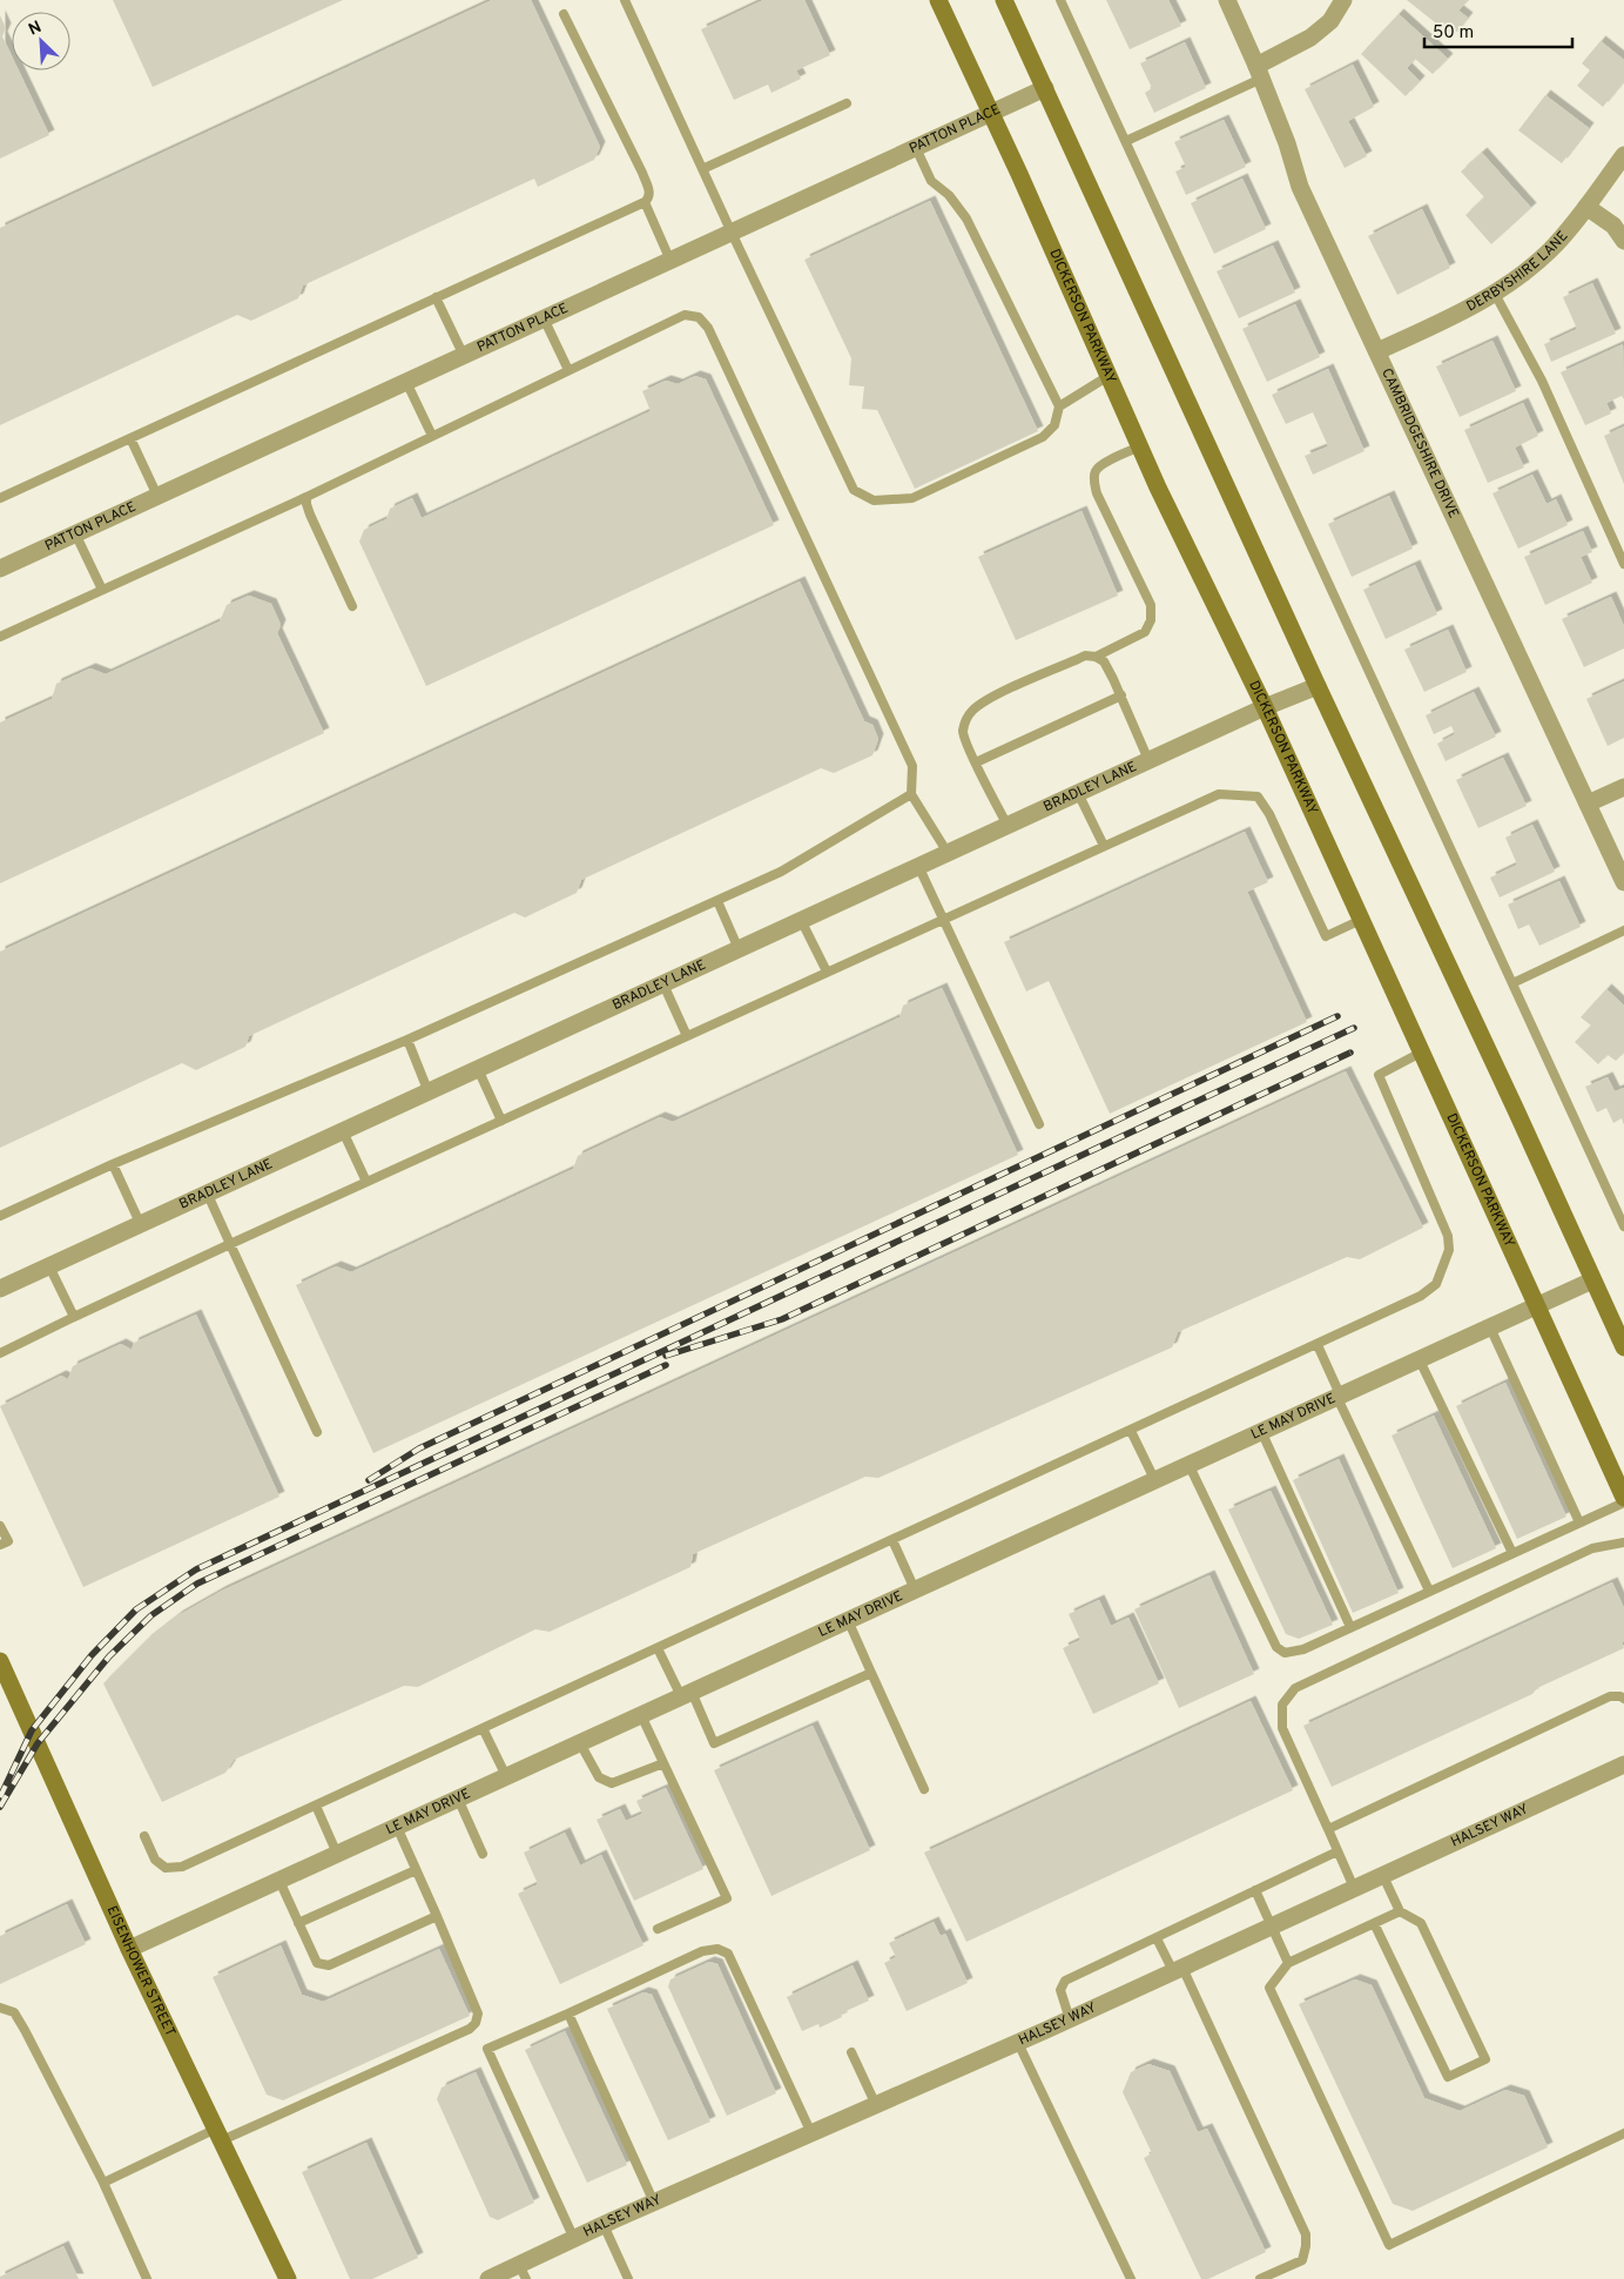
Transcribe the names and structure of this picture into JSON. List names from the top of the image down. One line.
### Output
{"streets":{"main road":["DICKERSON PARKWAY","EISENHOWER STREET"],"street":["PATTON PLACE","DERBYSHIRE LANE","CAMBRIDGESHIRE DRIVE","BRADLEY LANE","LE MAY DRIVE","HALSEY WAY"]},"crossings":[["PATTON PLACE","DICKERSON PARKWAY"],["DERBYSHIRE LANE","CAMBRIDGESHIRE DRIVE"],["DICKERSON PARKWAY","BRADLEY LANE"],["DICKERSON PARKWAY","LE MAY DRIVE"],["LE MAY DRIVE","EISENHOWER STREET"]],"scale_bar":"50 m","north":"top left"}
